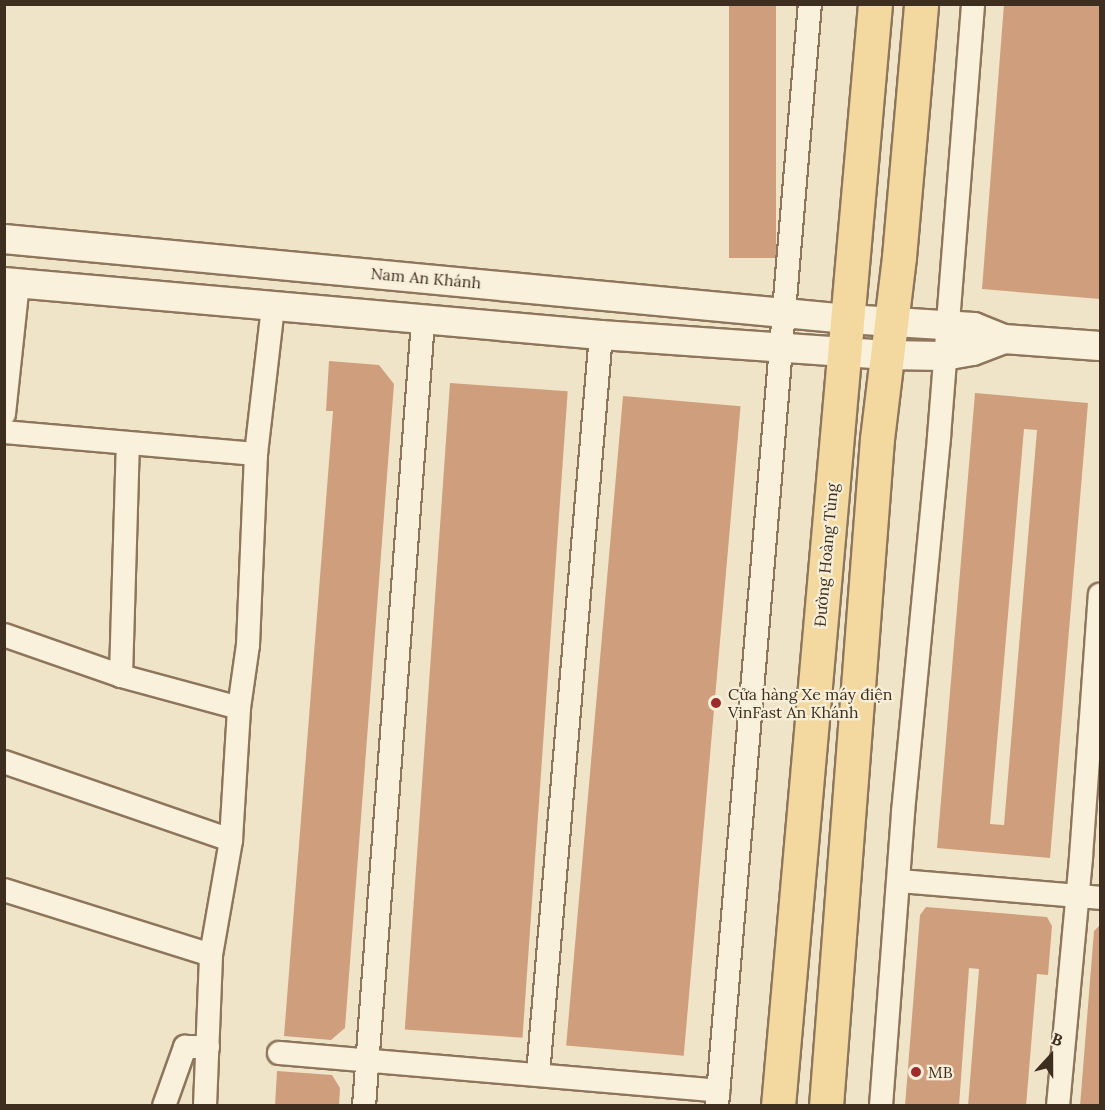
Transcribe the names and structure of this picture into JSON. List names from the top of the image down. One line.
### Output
{"streets":{"main road":["Đường Hoàng Tùng"],"street":["Nam An Khánh"]},"crossings":[["Nam An Khánh","Đường Hoàng Tùng"]],"places":["Cửa hàng Xe máy điện VinFast An Khánh","MB"],"north":"top"}
